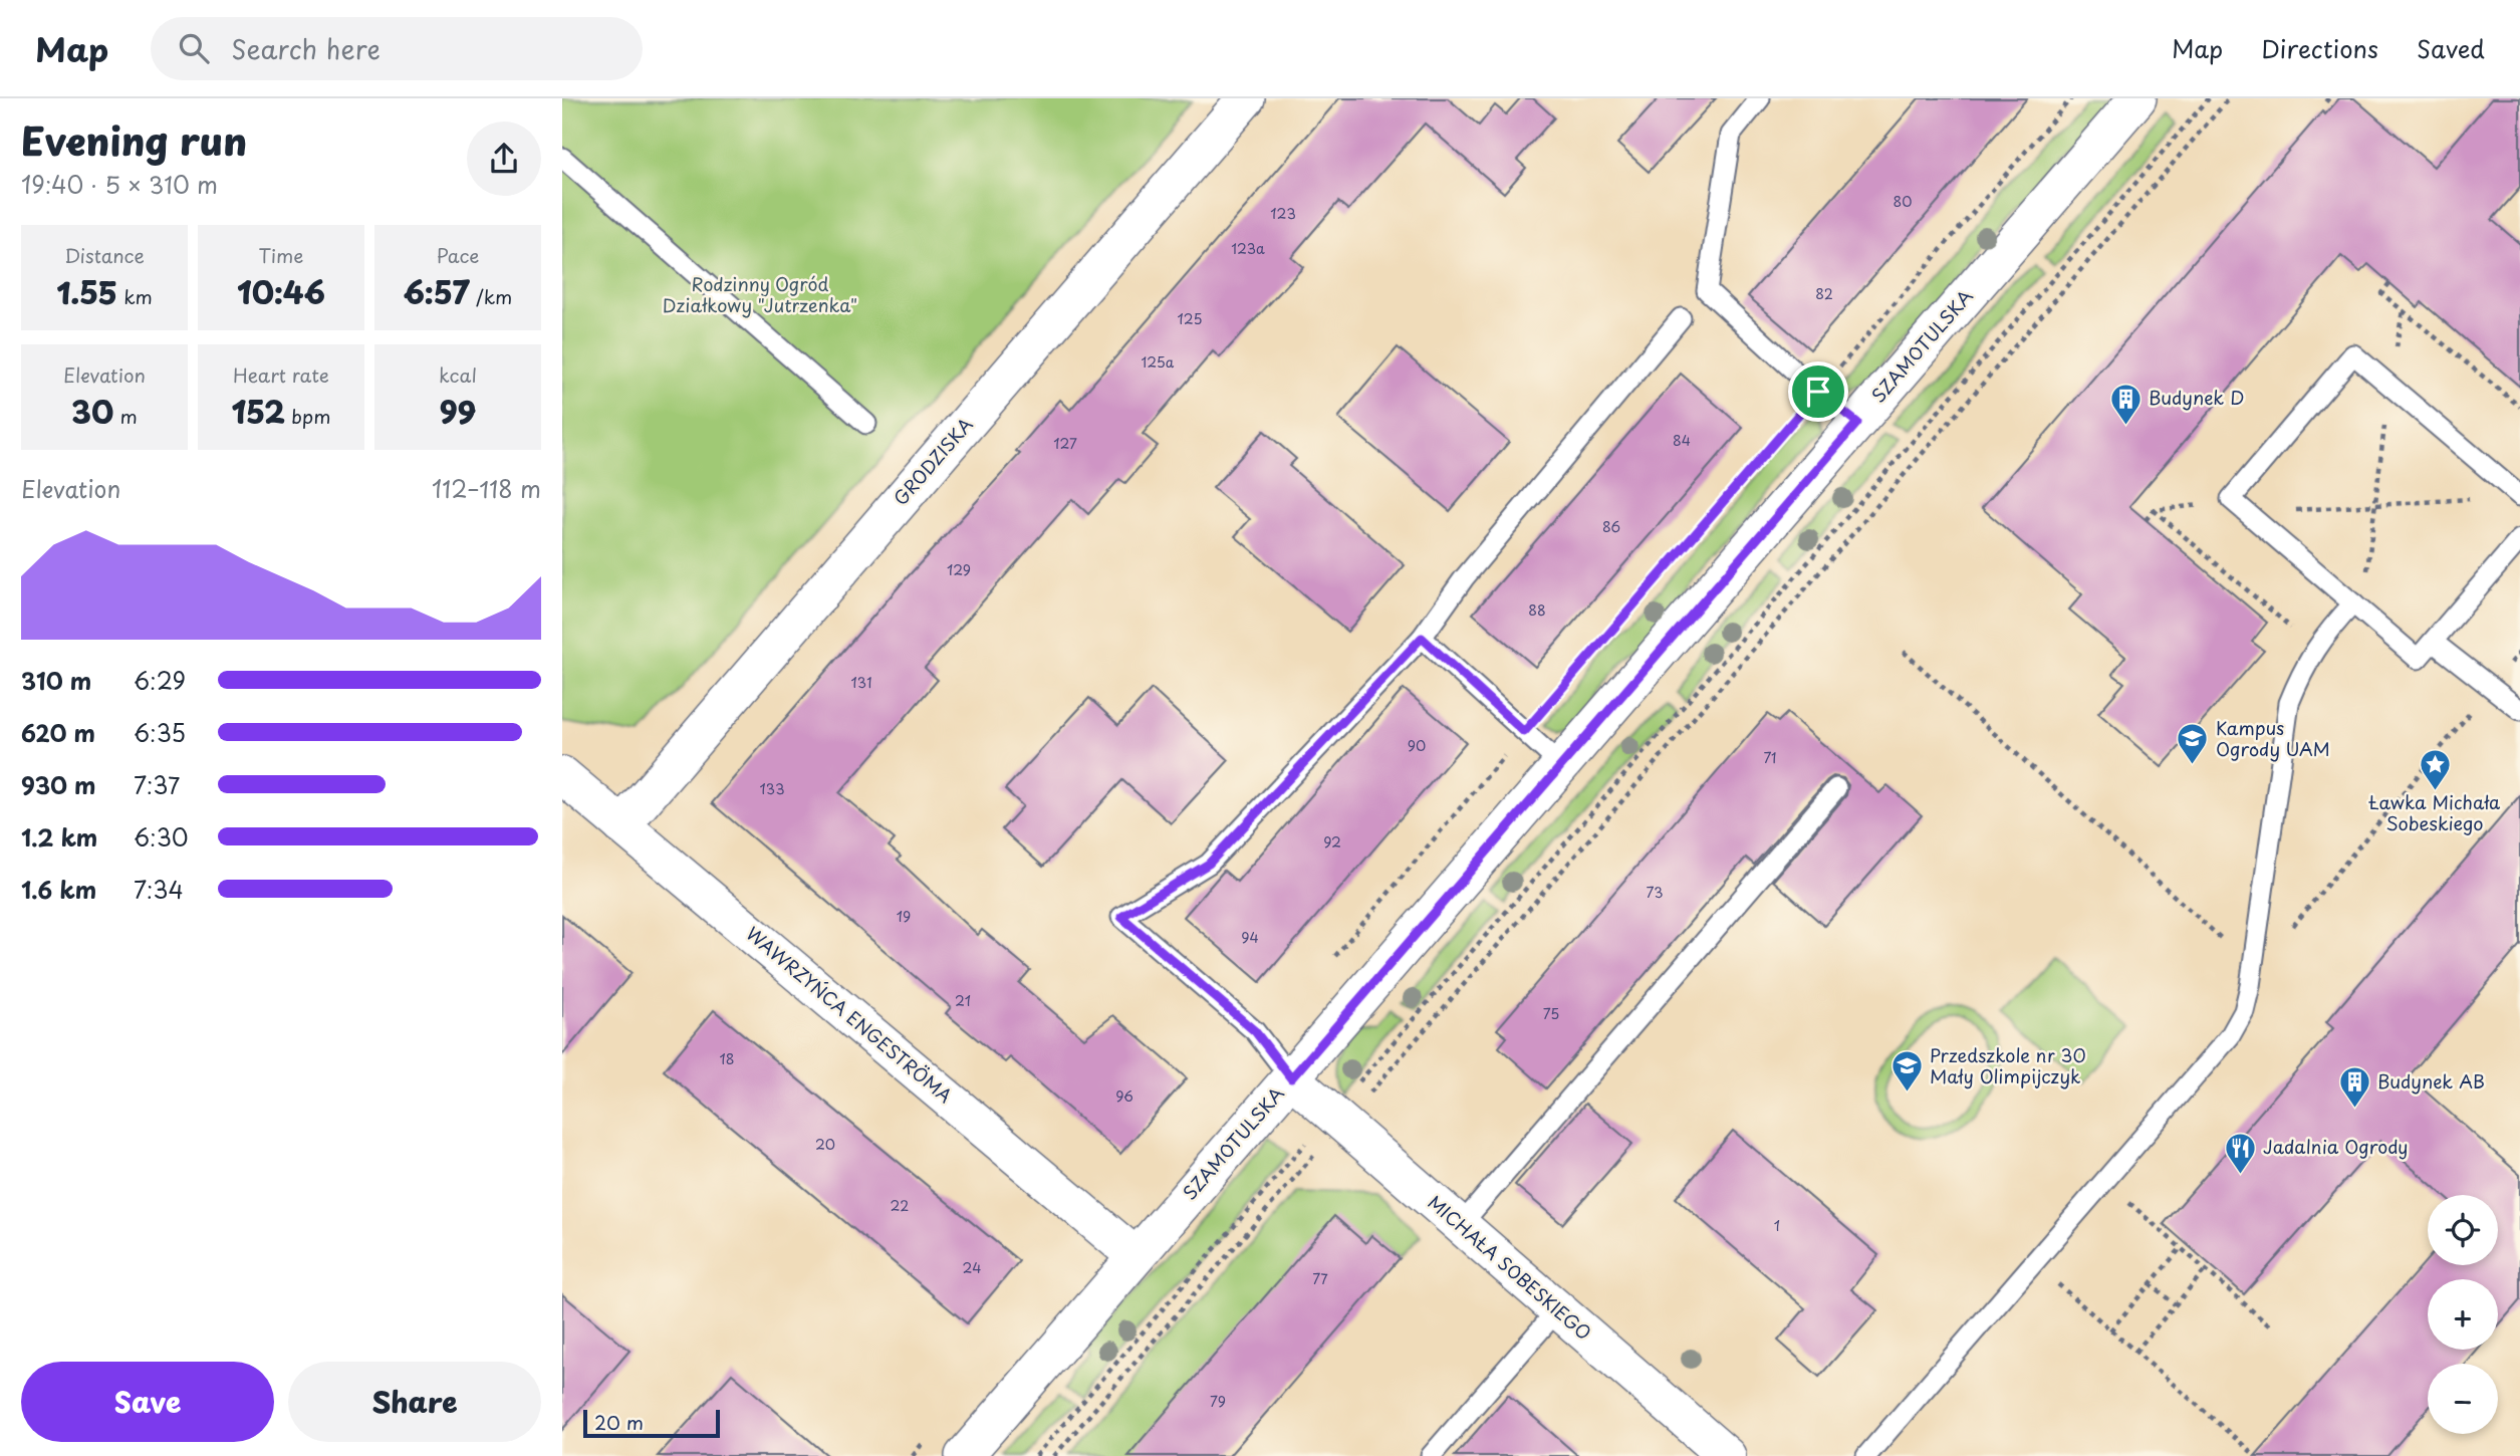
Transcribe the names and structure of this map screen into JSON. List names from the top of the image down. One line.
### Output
{"streets":{"street":["SZAMOTULSKA","GRODZISKA","WAWRZYŃCA ENGESTRÖMA","MICHAŁA SOBESKIEGO"]},"crossings":[["SZAMOTULSKA","WAWRZYŃCA ENGESTRÖMA"],["SZAMOTULSKA","MICHAŁA SOBESKIEGO"],["GRODZISKA","WAWRZYŃCA ENGESTRÖMA"]],"parks":["Rodzinny Ogród Działkowy \"Jutrzenka\""],"places":{"building":["Budynek D","Budynek AB"],"school or university":["Kampus Ogrody UAM","Przedszkole nr 30 Mały Olimpijczyk"],"place":["Ławka Michała Sobeskiego"],"restaurant":["Jadalnia Ogrody"]},"house_numbers":["80","123","123a","82","125","125a","84","127","86","129","88","131","90","71","133","92","73","19","94","21","75","18","96","20","22","1","24","77","79"],"scale_bar":"20 m","page":{"header":"Map","search":"Search here","nav":["Map","Directions","Saved"],"heading":["Evening run","19:40 · 5 × 310 m"],"stats":[["Distance","1.55 km"],["Time","10:46"],["Pace","6:57 /km"],["Elevation","30 m"],["Heart rate","152 bpm"],["kcal","99"]],"chart":["Elevation","112–118 m"],"list":[{"name":"310 m","note":"6:29"},{"name":"620 m","note":"6:35"},{"name":"930 m","note":"7:37"},{"name":"1.2 km","note":"6:30"},{"name":"1.6 km","note":"7:34"}],"map_buttons":["+","−"],"buttons":["Save","Share"],"scale":"20 m"}}
